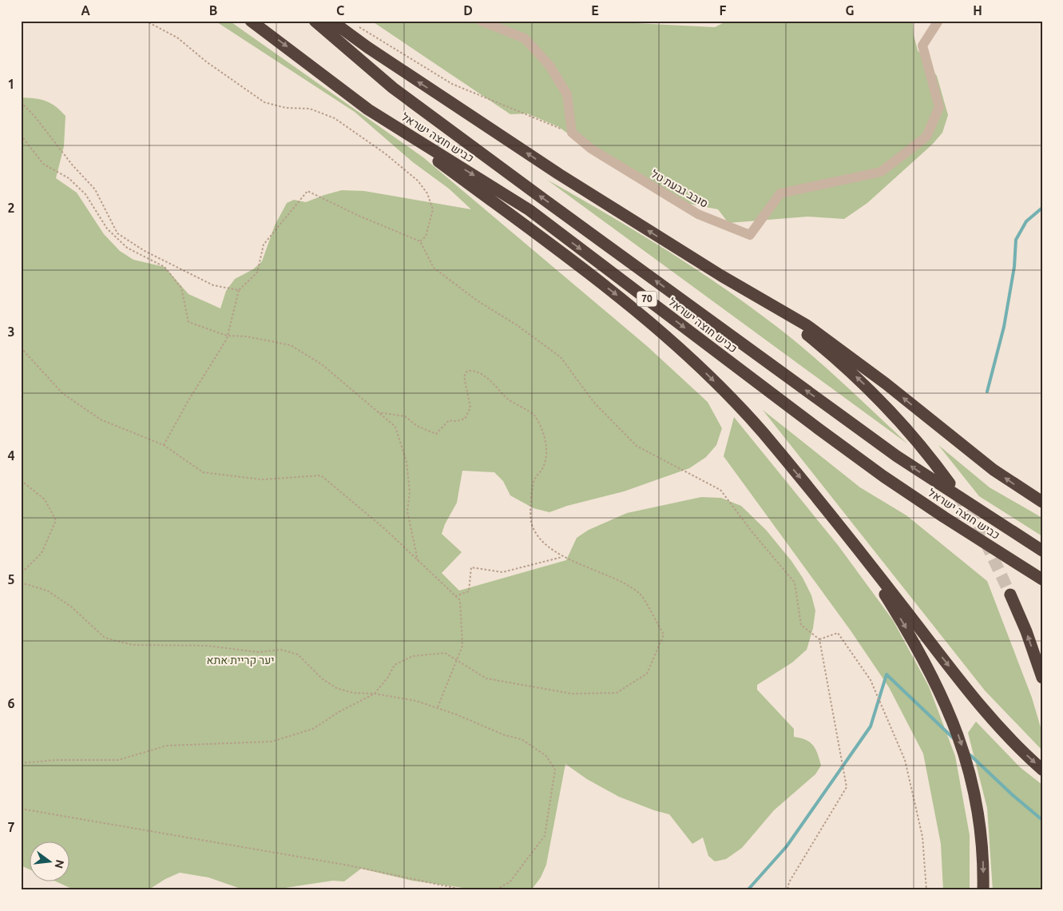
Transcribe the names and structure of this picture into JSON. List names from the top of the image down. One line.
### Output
{"streets":{"highway":["כביש חוצה ישראל","70"],"lane":["סובב גבעת טל"]},"parks":["יער קריית אתא"],"north":"right","grid":{"columns":["A","B","C","D","E","F","G","H"],"rows":["1","2","3","4","5","6","7"]}}
